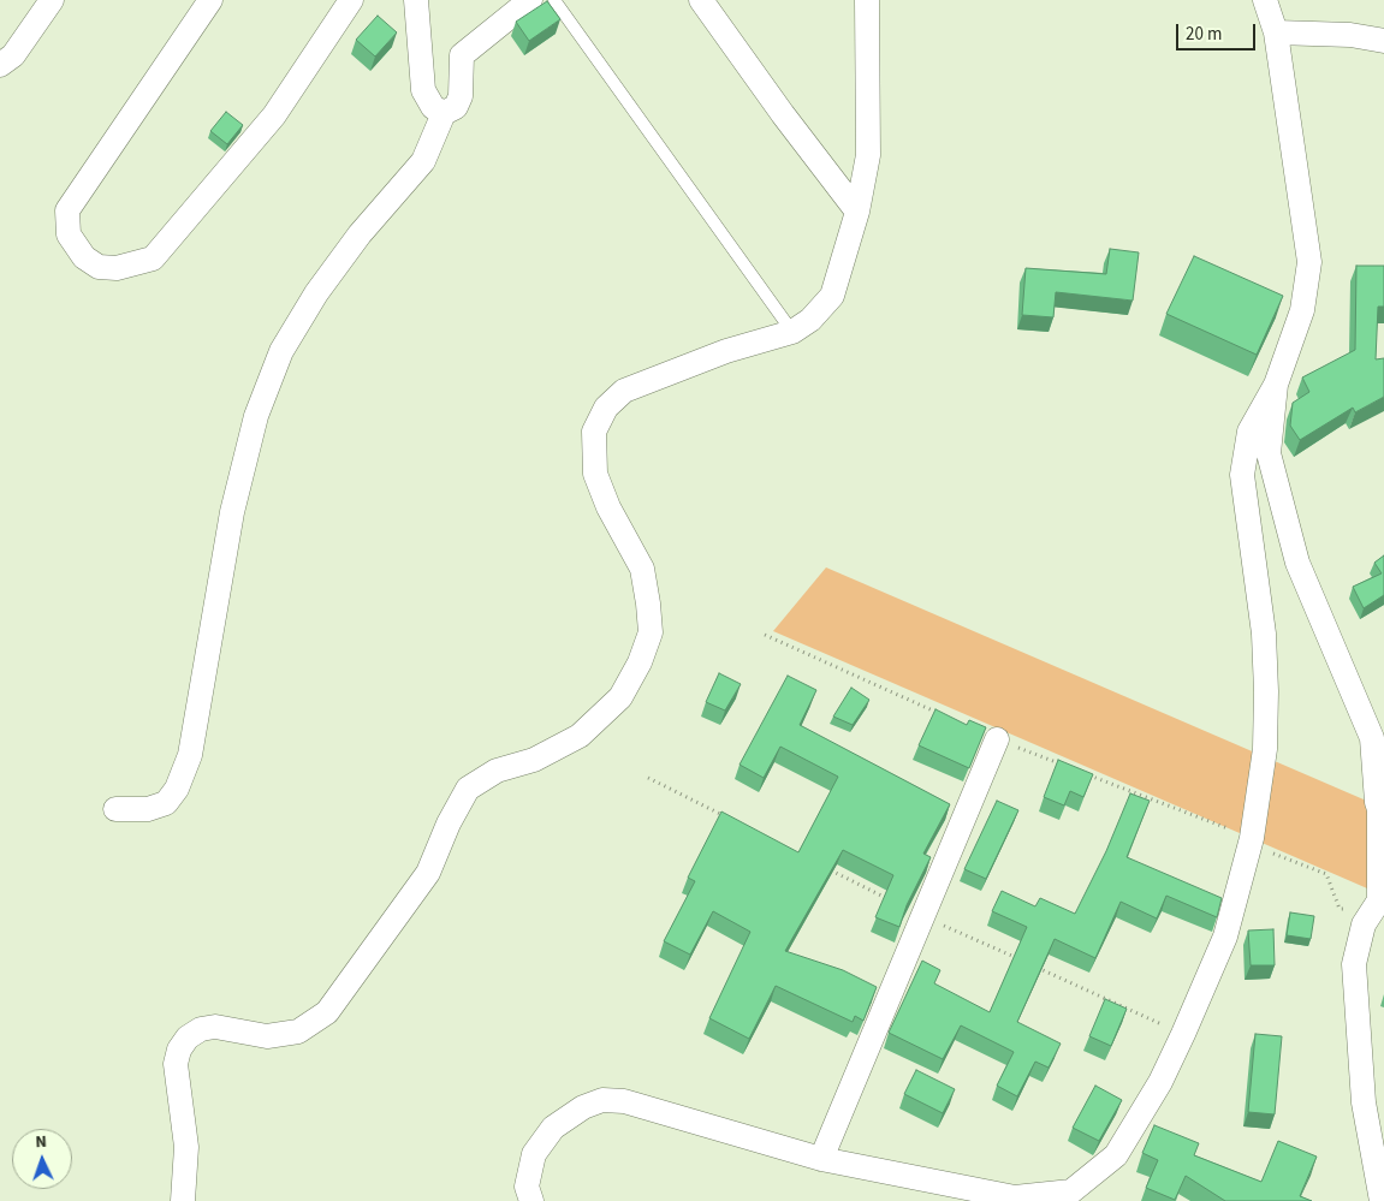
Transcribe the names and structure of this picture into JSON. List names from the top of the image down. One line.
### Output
{"scale_bar":"20 m","north":"top"}
